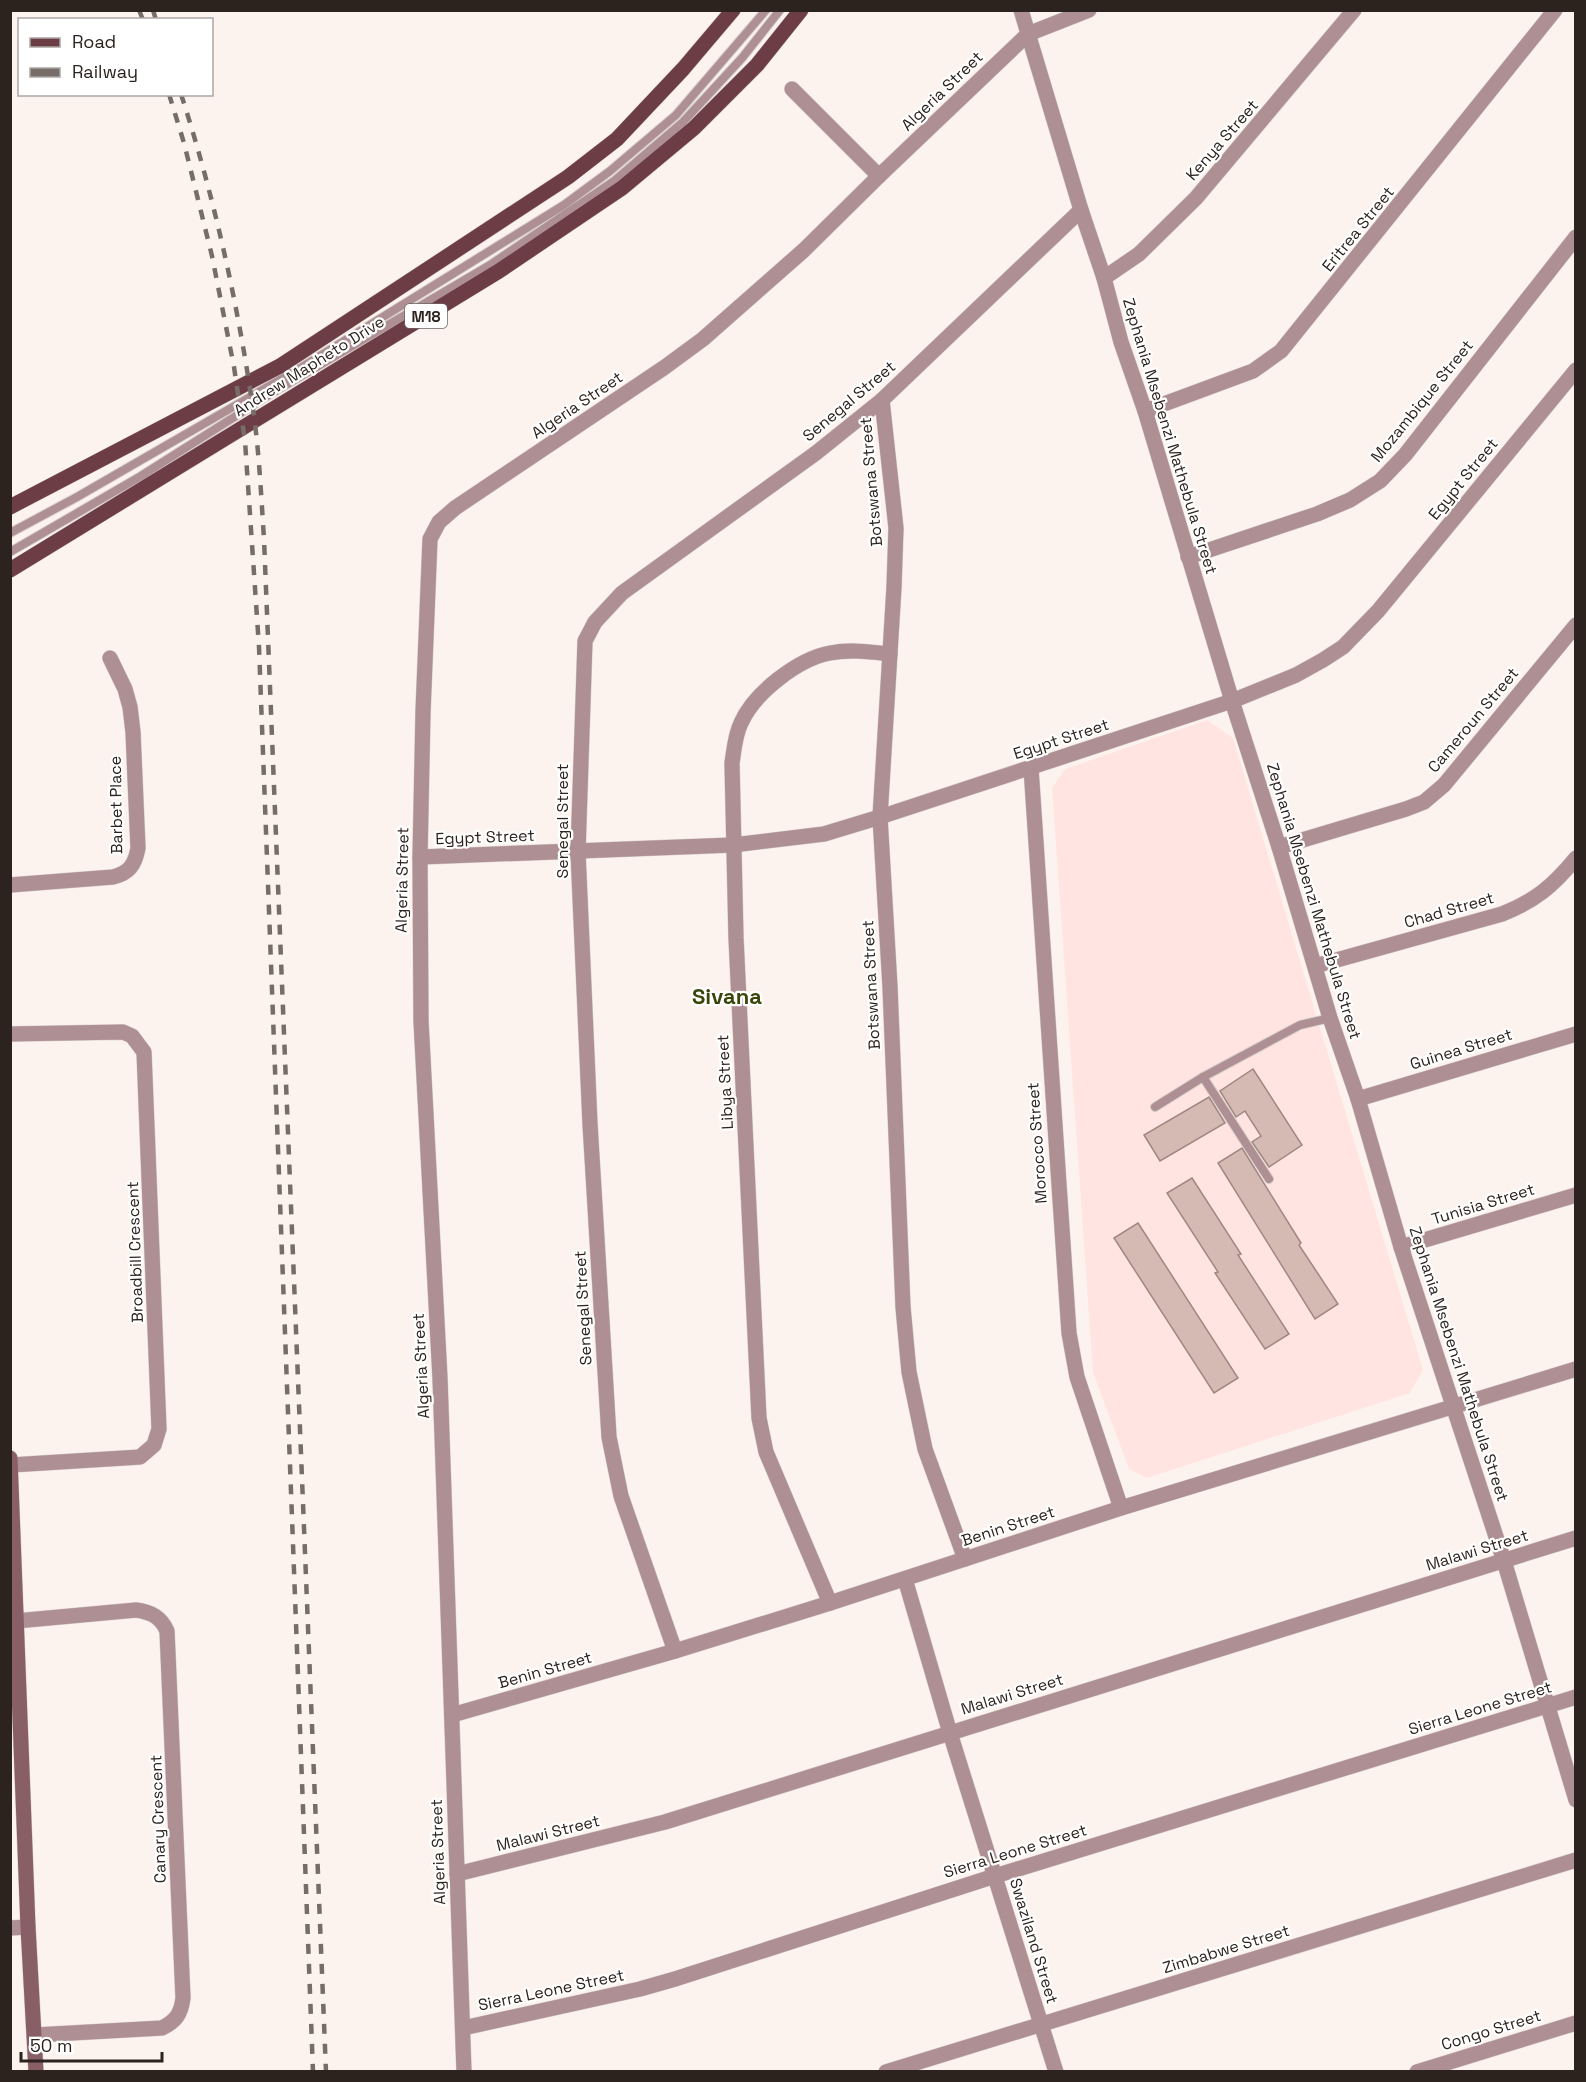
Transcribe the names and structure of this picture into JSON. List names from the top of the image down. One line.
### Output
{"streets":{"main road":["M18","Andrew Mapheto Drive"],"street":["Algeria Street","Kenya Street","Eritrea Street","Senegal Street","Mozambique Street","Zephania Msebenzi Mathebula Street","Egypt Street","Botswana Street","Cameroun Street","Barbet Place","Chad Street","Guinea Street","Libya Street","Morocco Street","Tunisia Street","Broadbill Crescent","Benin Street","Malawi Street","Sierra Leone Street","Canary Crescent","Swaziland Street","Zimbabwe Street","Congo Street"]},"crossings":[["Algeria Street","Zephania Msebenzi Mathebula Street"],["Algeria Street","Egypt Street"],["Algeria Street","Benin Street"],["Algeria Street","Malawi Street"],["Algeria Street","Sierra Leone Street"],["Kenya Street","Zephania Msebenzi Mathebula Street"],["Eritrea Street","Zephania Msebenzi Mathebula Street"],["Senegal Street","Zephania Msebenzi Mathebula Street"],["Senegal Street","Egypt Street"],["Senegal Street","Botswana Street"],["Senegal Street","Benin Street"],["Mozambique Street","Zephania Msebenzi Mathebula Street"],["Zephania Msebenzi Mathebula Street","Egypt Street"],["Zephania Msebenzi Mathebula Street","Cameroun Street"],["Zephania Msebenzi Mathebula Street","Chad Street"],["Zephania Msebenzi Mathebula Street","Guinea Street"],["Zephania Msebenzi Mathebula Street","Tunisia Street"],["Zephania Msebenzi Mathebula Street","Benin Street"],["Zephania Msebenzi Mathebula Street","Malawi Street"],["Zephania Msebenzi Mathebula Street","Sierra Leone Street"],["Egypt Street","Botswana Street"],["Egypt Street","Libya Street"],["Egypt Street","Morocco Street"],["Botswana Street","Libya Street"],["Botswana Street","Benin Street"],["Libya Street","Benin Street"],["Morocco Street","Benin Street"],["Benin Street","Swaziland Street"],["Malawi Street","Swaziland Street"],["Sierra Leone Street","Swaziland Street"],["Swaziland Street","Zimbabwe Street"]],"districts":["Sivana"],"legend":["Road","Railway"],"scale_bar":"50 m"}
